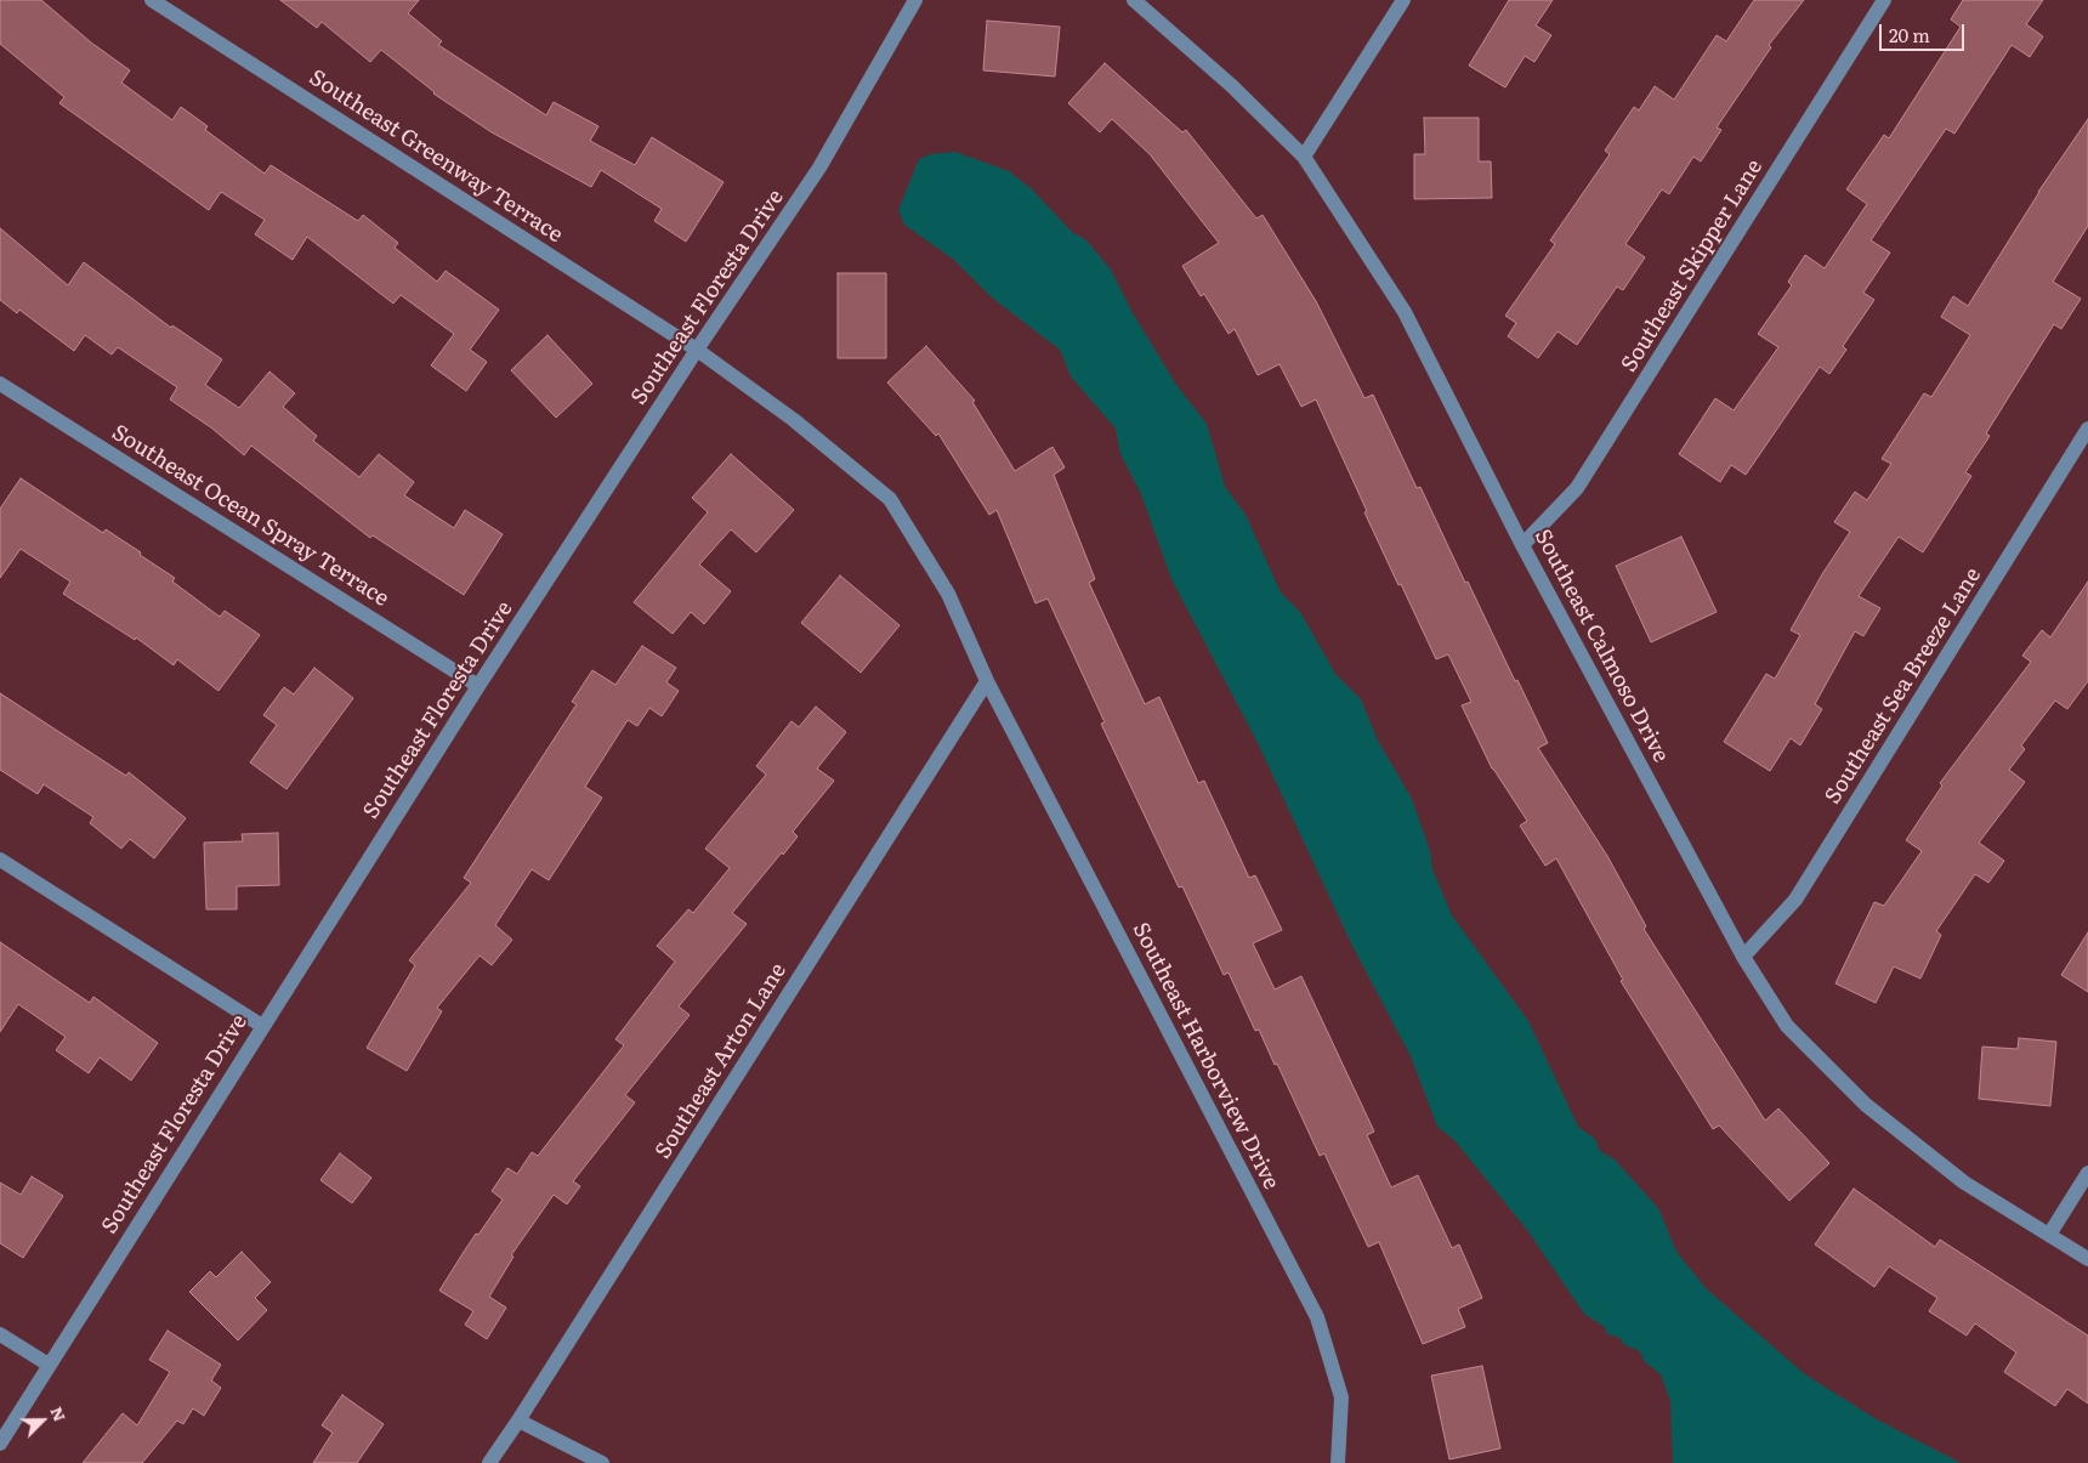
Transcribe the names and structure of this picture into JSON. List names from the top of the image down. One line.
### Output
{"streets":{"street":["Southeast Greenway Terrace","Southeast Skipper Lane","Southeast Floresta Drive","Southeast Ocean Spray Terrace","Southeast Calmoso Drive","Southeast Sea Breeze Lane","Southeast Harborview Drive","Southeast Arton Lane"]},"crossings":[["Southeast Greenway Terrace","Southeast Floresta Drive"],["Southeast Greenway Terrace","Southeast Harborview Drive"],["Southeast Greenway Terrace","Southeast Arton Lane"],["Southeast Skipper Lane","Southeast Calmoso Drive"],["Southeast Floresta Drive","Southeast Ocean Spray Terrace"],["Southeast Calmoso Drive","Southeast Sea Breeze Lane"],["Southeast Harborview Drive","Southeast Arton Lane"]],"scale_bar":"20 m","north":"top right"}
